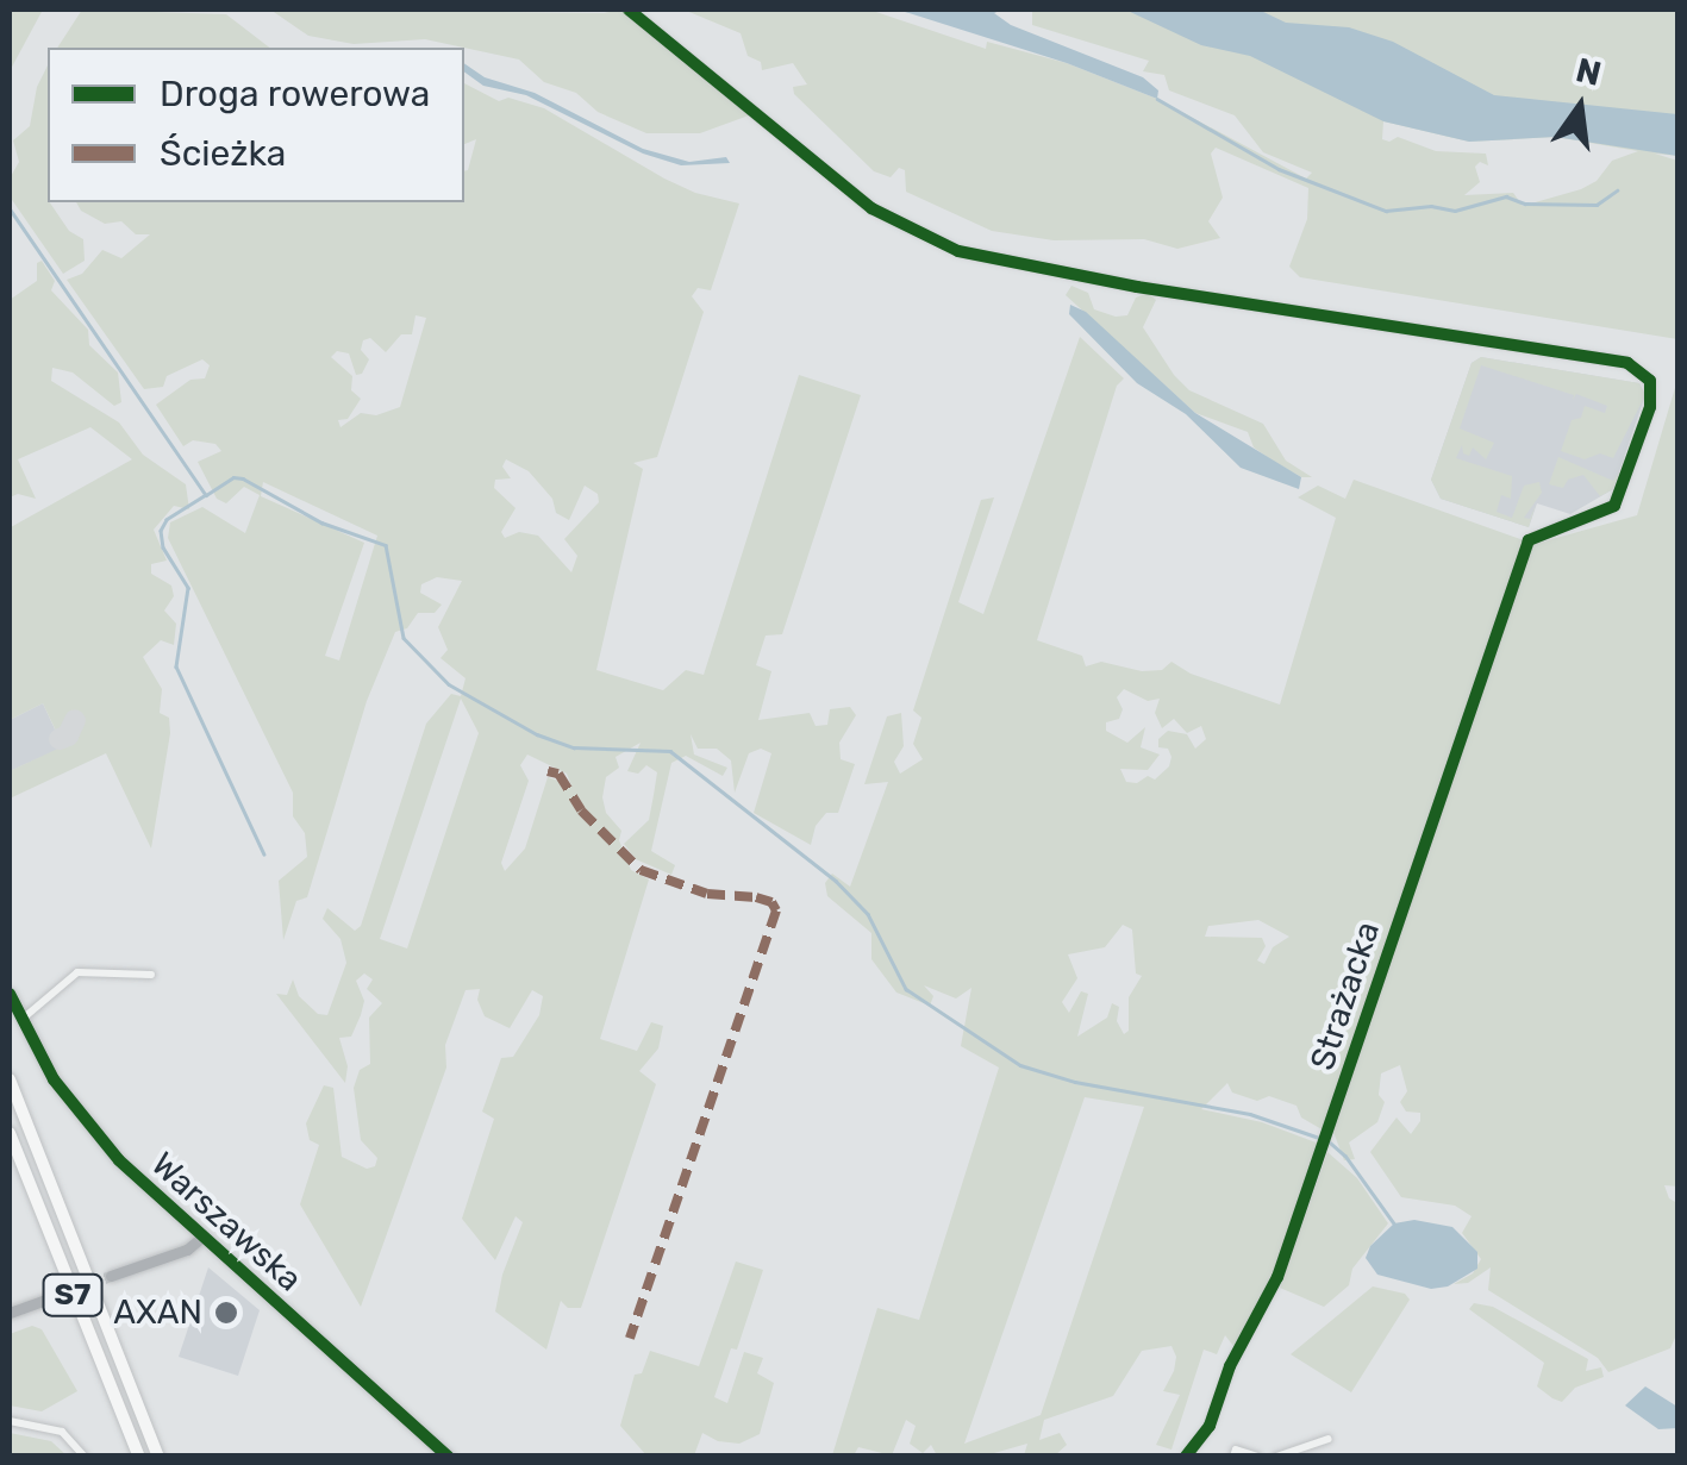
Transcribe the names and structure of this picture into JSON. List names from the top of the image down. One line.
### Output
{"streets":{"highway":["S7"],"street":["Strażacka","Warszawska"]},"places":["AXAN"],"legend":["Droga rowerowa","Ścieżka"],"north":"top"}
